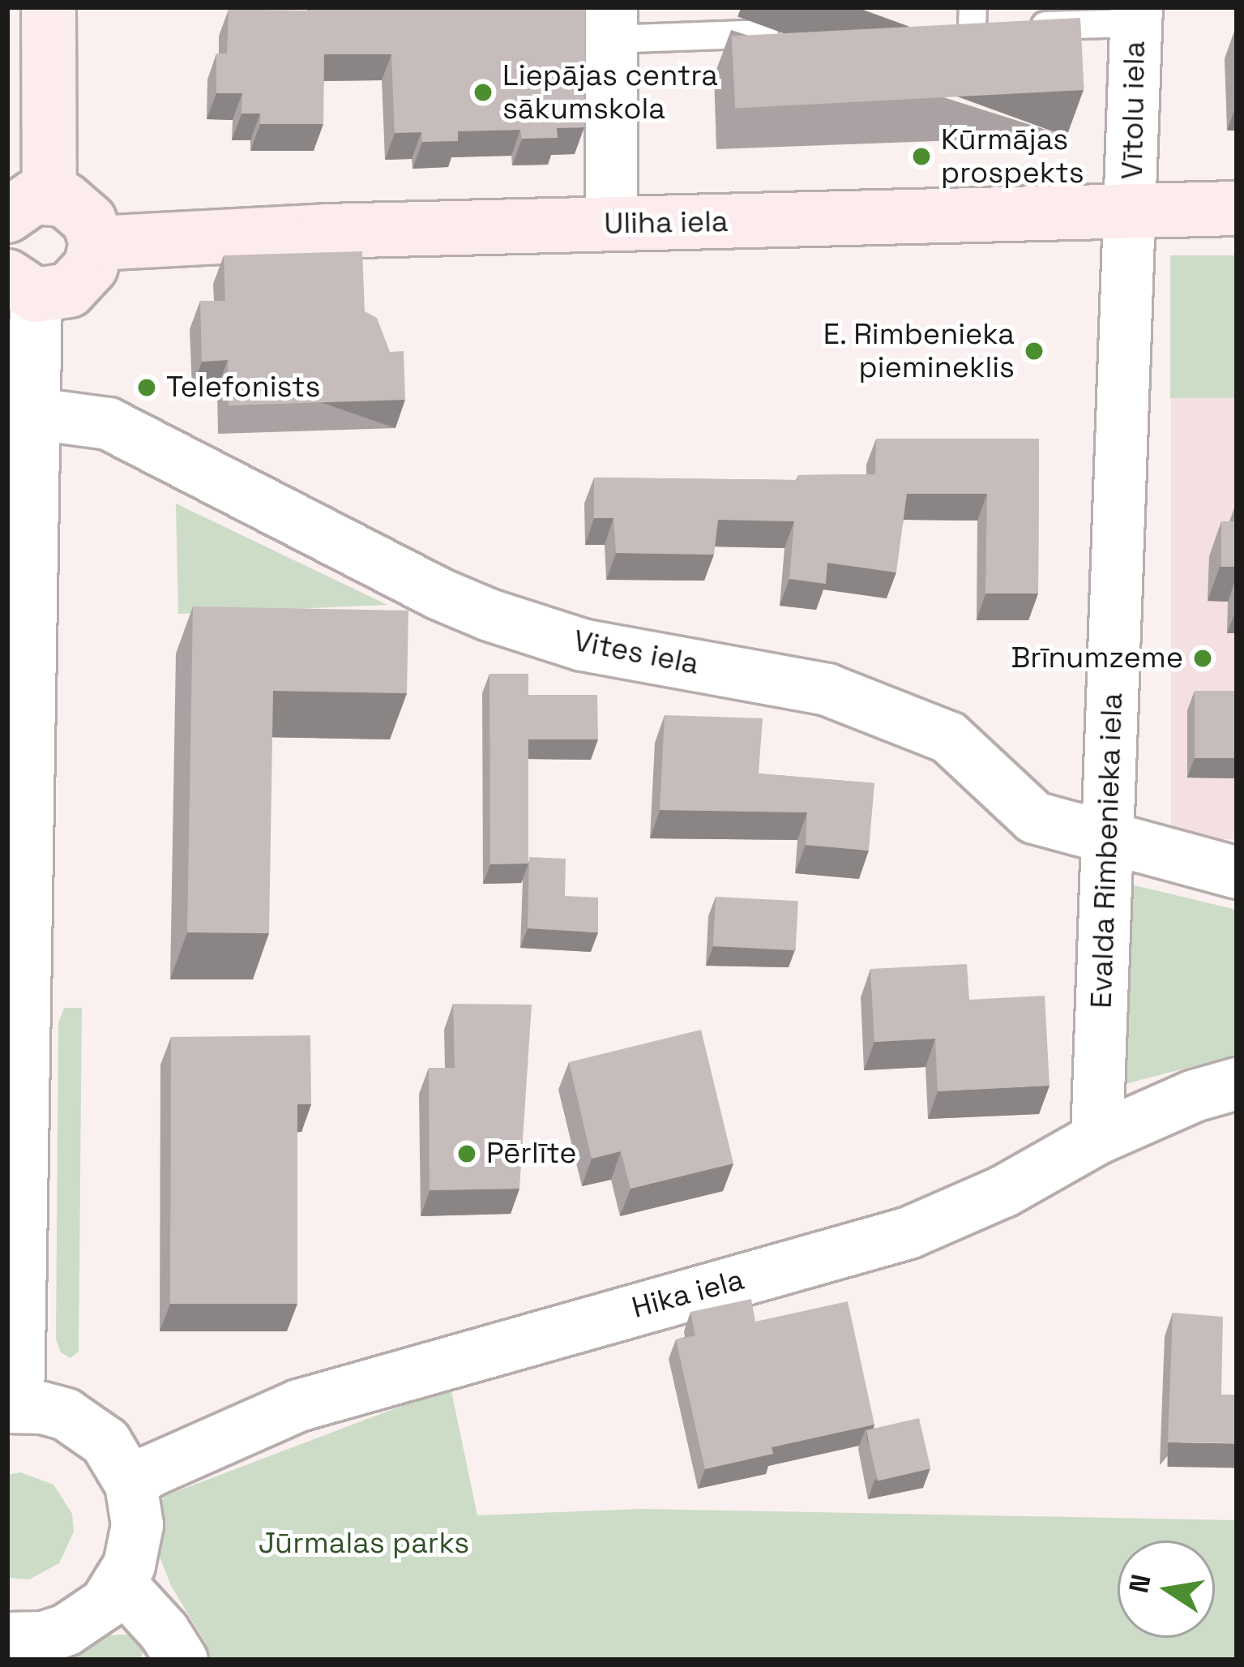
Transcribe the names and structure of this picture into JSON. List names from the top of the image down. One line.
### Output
{"streets":{"main road":["Uliha iela"],"street":["Vītolu iela","Vites iela","Evalda Rimbenieka iela","Hika iela"]},"crossings":[["Vītolu iela","Uliha iela"],["Vītolu iela","Evalda Rimbenieka iela"],["Uliha iela","Evalda Rimbenieka iela"],["Vites iela","Evalda Rimbenieka iela"],["Evalda Rimbenieka iela","Hika iela"]],"parks":["Jūrmalas parks"],"places":["Liepājas centra sākumskola","Kūrmājas prospekts","E. Rimbenieka piemineklis","Telefonists","Brīnumzeme","Pērlīte"],"north":"left"}
